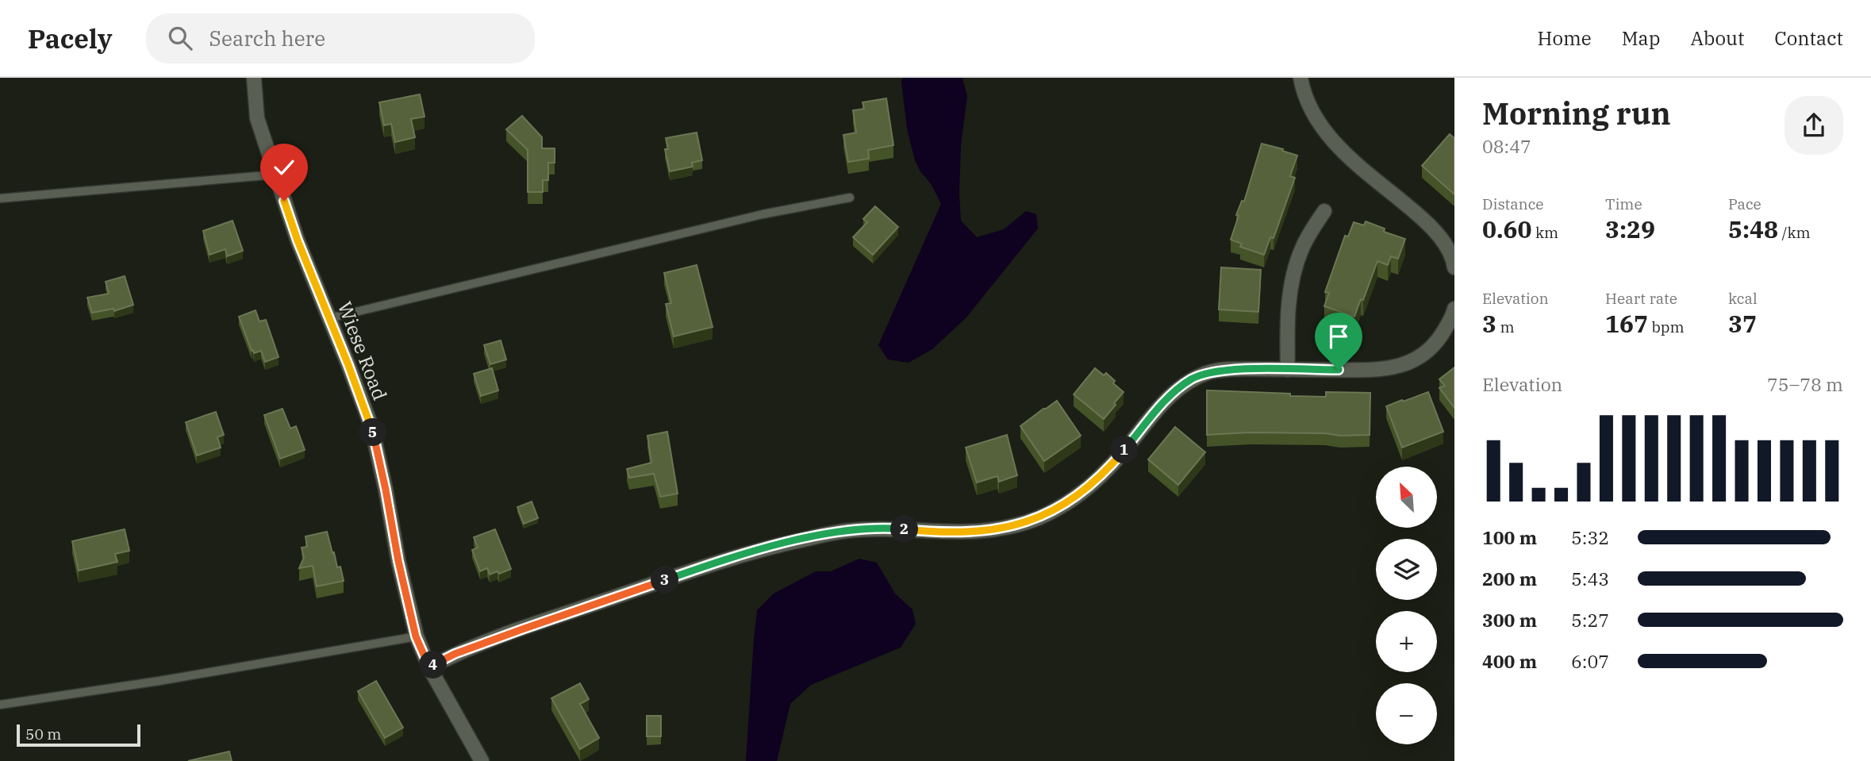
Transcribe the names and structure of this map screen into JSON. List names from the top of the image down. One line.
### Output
{"streets":{"street":["Wiese Road"]},"scale_bar":"50 m","north":"top left","page":{"header":"Pacely","search":"Search here","nav":["Home","Map","About","Contact"],"heading":["Morning run","08:47"],"stats":[["Distance","0.60 km"],["Time","3:29"],["Pace","5:48 /km"],["Elevation","3 m"],["Heart rate","167 bpm"],["kcal","37"]],"chart":["Elevation","75–78 m"],"pins":["5","1","2","3","4"],"map_buttons":["+","−"],"list":[{"name":"100 m","note":"5:32"},{"name":"200 m","note":"5:43"},{"name":"300 m","note":"5:27"},{"name":"400 m","note":"6:07"}],"scale":"50 m"}}
